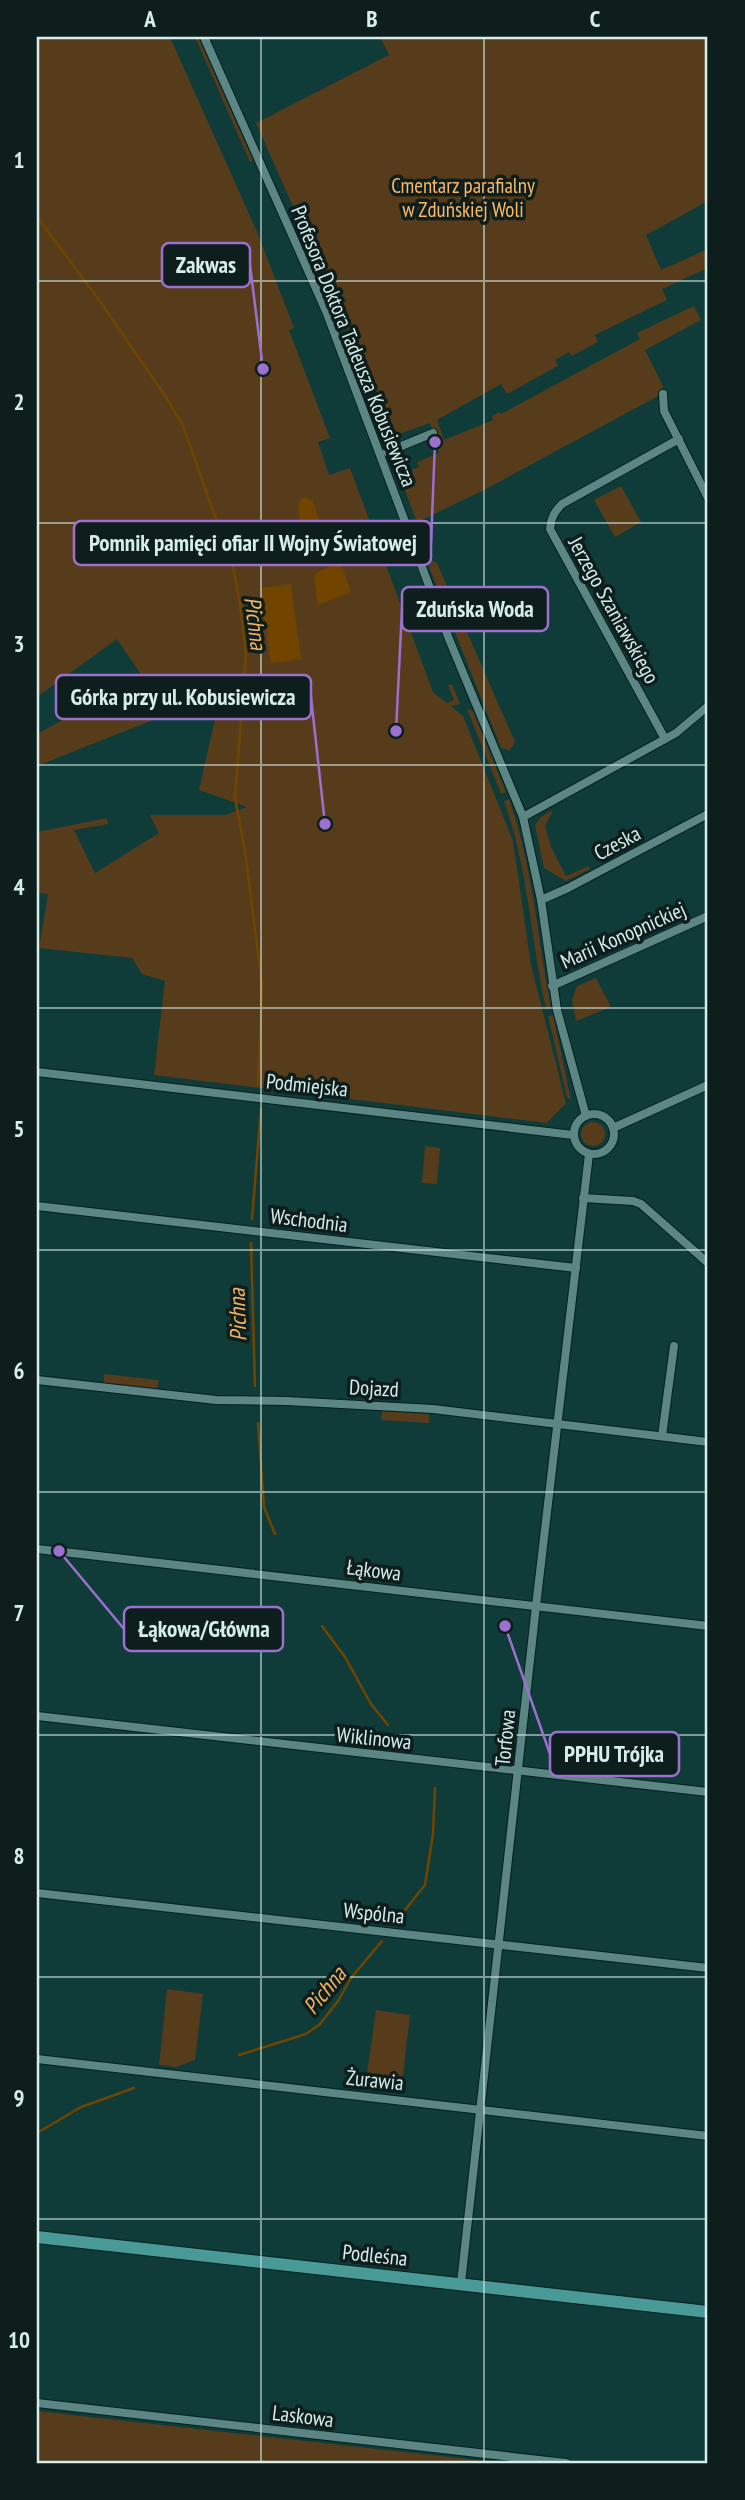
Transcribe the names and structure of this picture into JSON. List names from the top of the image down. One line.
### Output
{"streets":{"street":["Profesora Doktora Tadeusza Kobusiewicza","Jerzego Szaniawskiego","Czeska","Marii Konopnickiej","Podmiejska","Wschodnia","Dojazd","Łąkowa","Wiklinowa","Torfowa","Wspólna","Żurawia","Podleśna","Laskowa"]},"crossings":[["Profesora Doktora Tadeusza Kobusiewicza","Czeska"],["Profesora Doktora Tadeusza Kobusiewicza","Marii Konopnickiej"],["Profesora Doktora Tadeusza Kobusiewicza","Podmiejska"],["Profesora Doktora Tadeusza Kobusiewicza","Torfowa"],["Podmiejska","Torfowa"],["Wschodnia","Torfowa"],["Dojazd","Torfowa"],["Łąkowa","Torfowa"],["Wiklinowa","Torfowa"],["Torfowa","Wspólna"],["Torfowa","Żurawia"],["Torfowa","Podleśna"]],"water":["Pichna"],"parks":["Cmentarz parafialny w Zduńskiej Woli"],"places":["Zakwas","Pomnik pamięci ofiar II Wojny Światowej","Zduńska Woda","Górka przy ul. Kobusiewicza","Łąkowa/Główna","PPHU Trójka"],"grid":{"columns":["A","B","C"],"rows":["1","2","3","4","5","6","7","8","9","10"]}}
